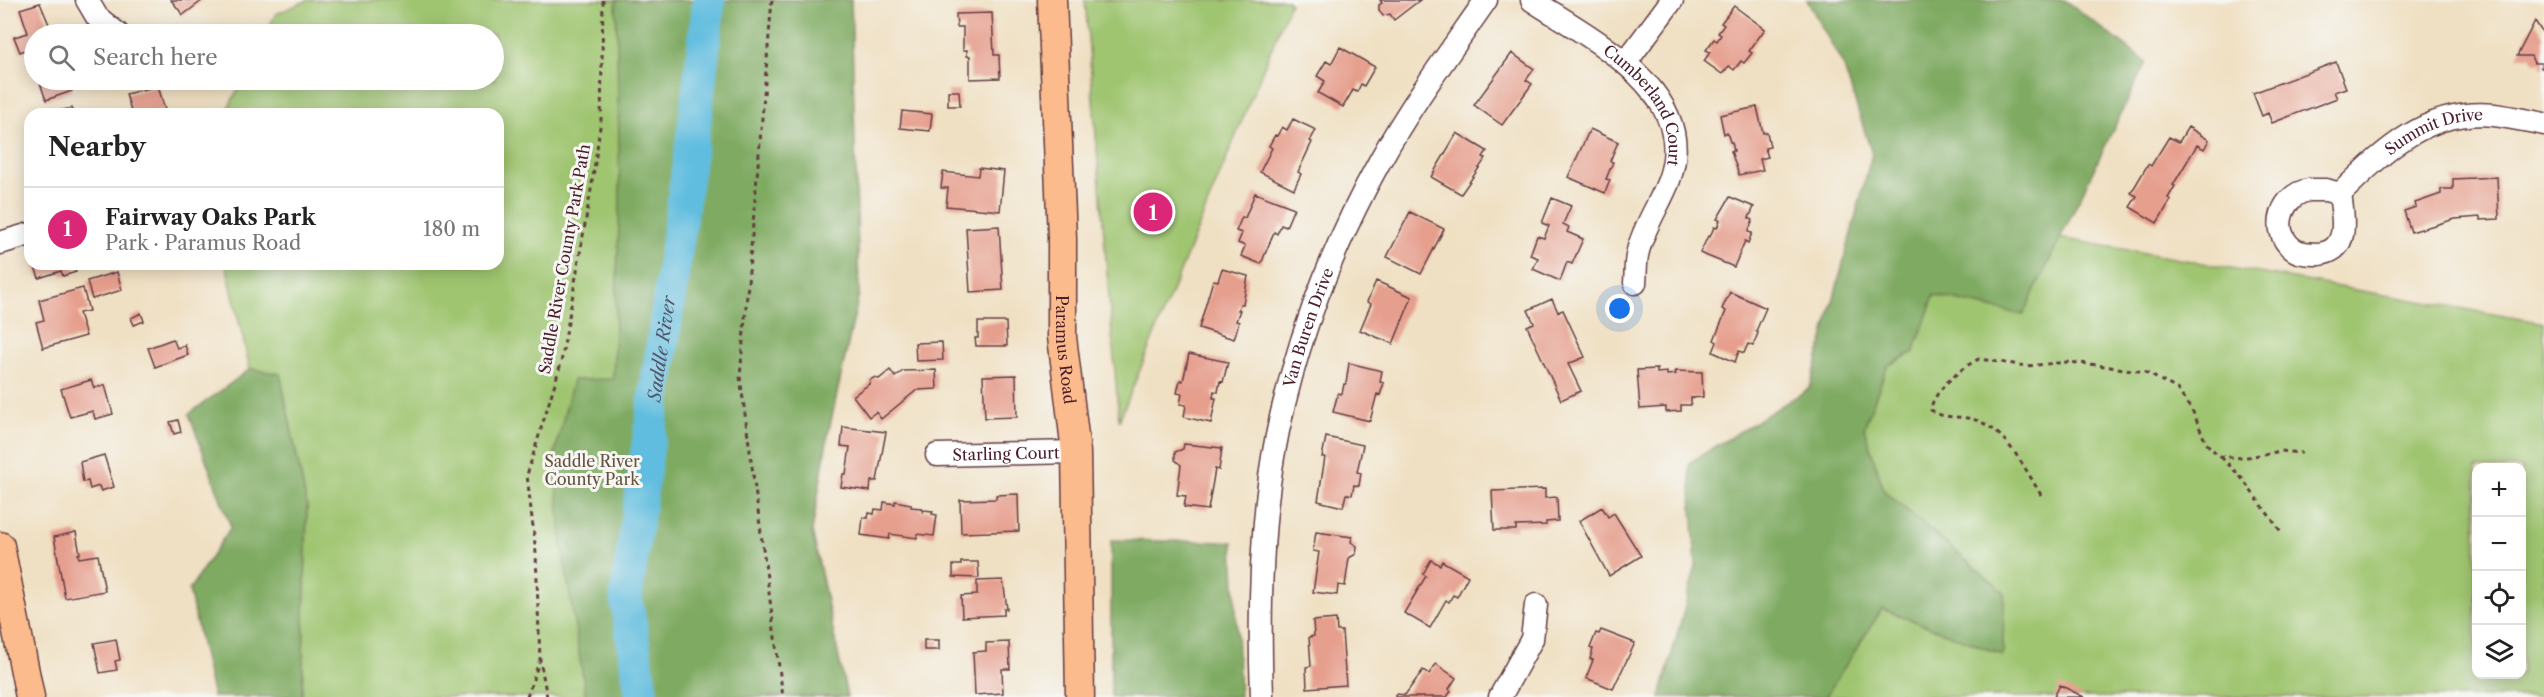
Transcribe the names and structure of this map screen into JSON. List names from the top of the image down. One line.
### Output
{"streets":{"main road":["Paramus Road"],"street":["Cumberland Court","Summit Drive","Van Buren Drive","Starling Court"],"path":["Saddle River County Park Path"]},"crossings":[["Paramus Road","Starling Court"]],"water":["Saddle River"],"parks":["Saddle River County Park"],"page":{"search":"Search here","heading":"Nearby","list":[{"mark":"1","name":"Fairway Oaks Park","note":"Park · Paramus Road","value":"180 m"}],"pins":"1","map_buttons":["+","−"]}}
